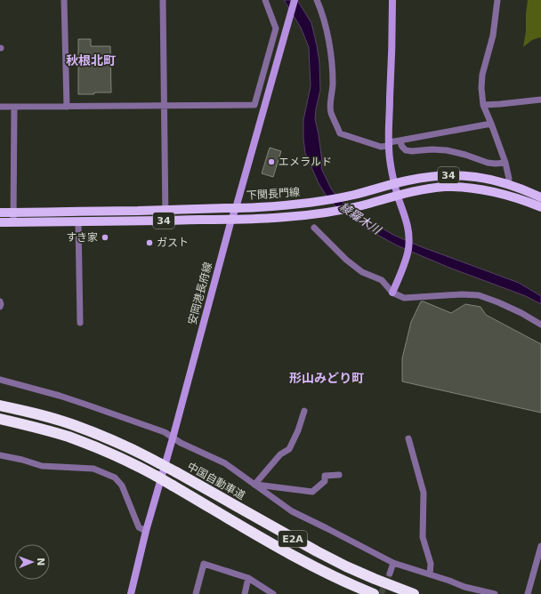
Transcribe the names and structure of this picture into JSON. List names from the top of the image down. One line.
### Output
{"streets":{"highway":["中国自動車道","E2A"],"main road":["34","下関長門線","安岡港長府線"]},"crossings":[["34","安岡港長府線"],["下関長門線","安岡港長府線"]],"districts":["秋根北町","形山みどり町"],"water":["綾羅木川"],"places":["エメラルド","すき家","ガスト"],"north":"right"}
